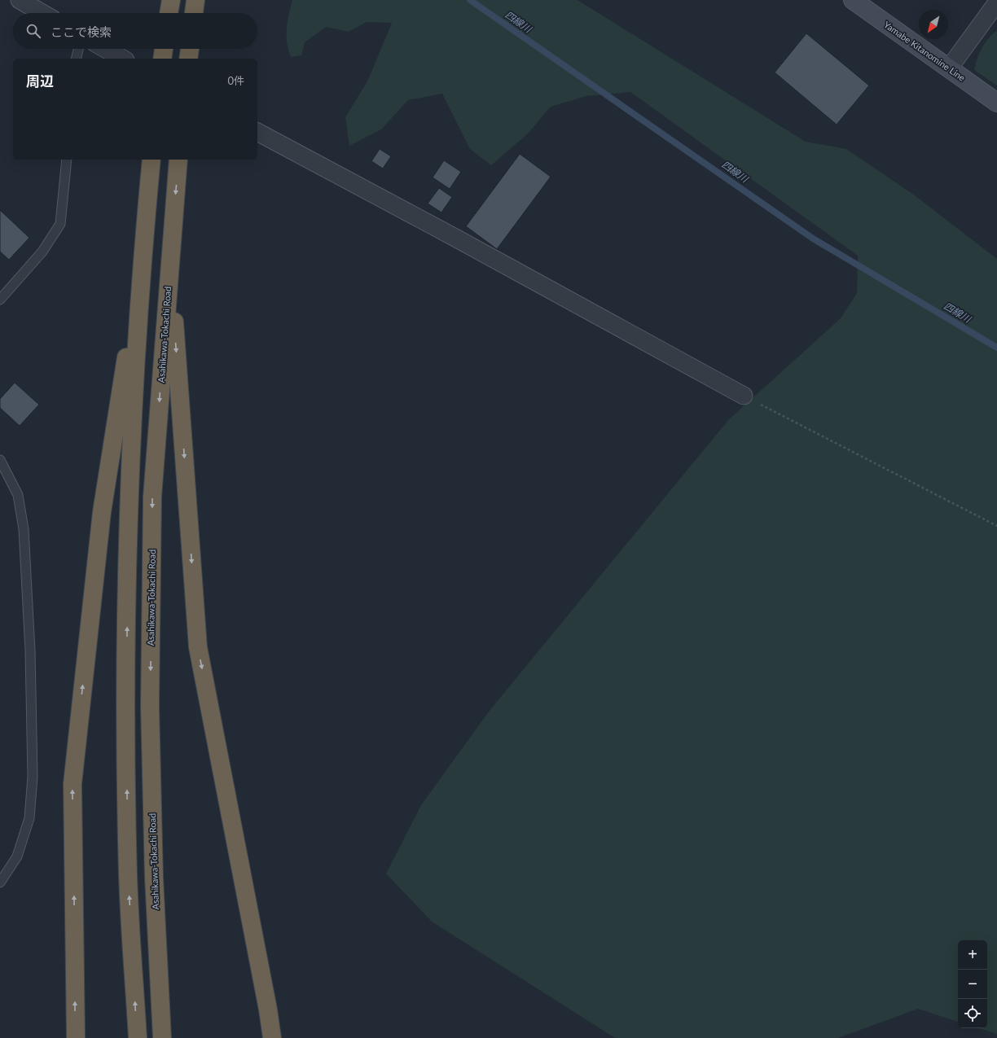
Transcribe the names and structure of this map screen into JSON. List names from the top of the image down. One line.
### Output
{"streets":{"highway":["Asahikawa-Tokachi Road"],"main road":["Yamabe Kitanomine Line"]},"water":["四線川"],"north":"bottom left","page":{"search":"ここで検索","heading":["周辺","0件"],"map_buttons":["+","−"]}}
